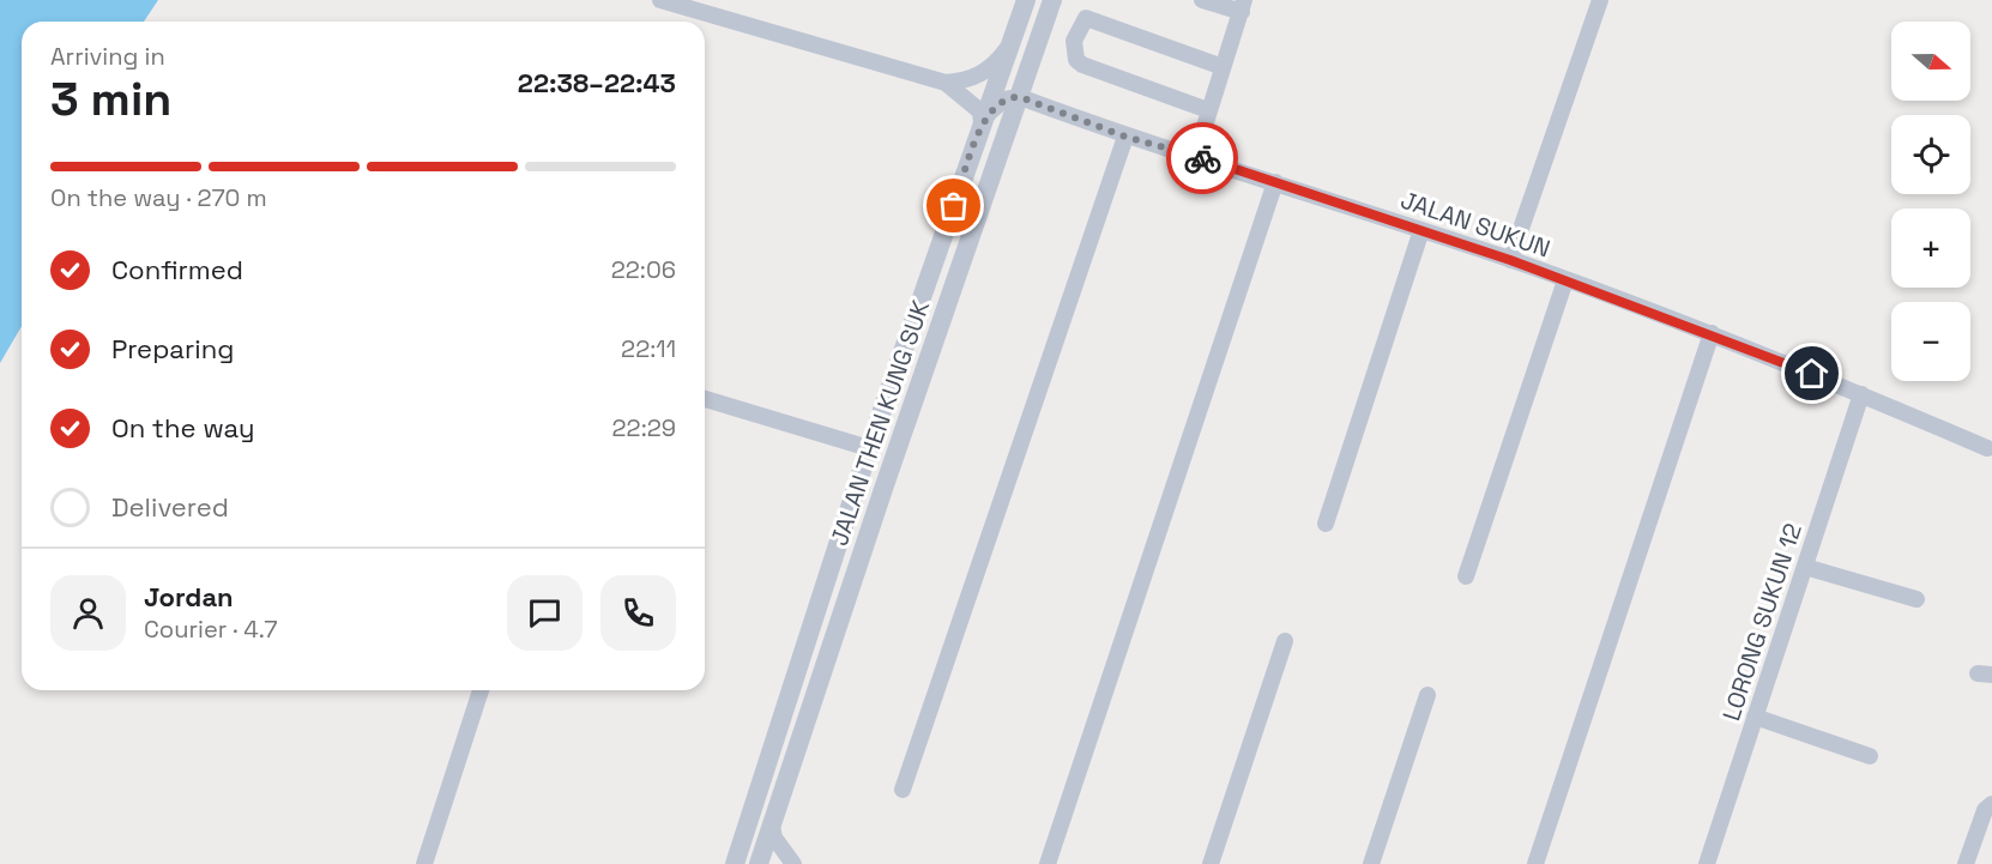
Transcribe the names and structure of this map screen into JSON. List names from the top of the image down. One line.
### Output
{"streets":{"street":["JALAN SUKUN","JALAN THEN KUNG SUK","LORONG SUKUN 12"]},"crossings":[["JALAN SUKUN","JALAN THEN KUNG SUK"],["JALAN SUKUN","LORONG SUKUN 12"]],"north":"right","page":{"map_buttons":["+","−"],"heading":["3 min","Arriving in","22:38–22:43"],"panel":["Jordan","Courier · 4.7"],"bar":"On the way · 270 m","list":[["Confirmed","22:06"],["Preparing","22:11"],["On the way","22:29"],"Delivered"]}}
